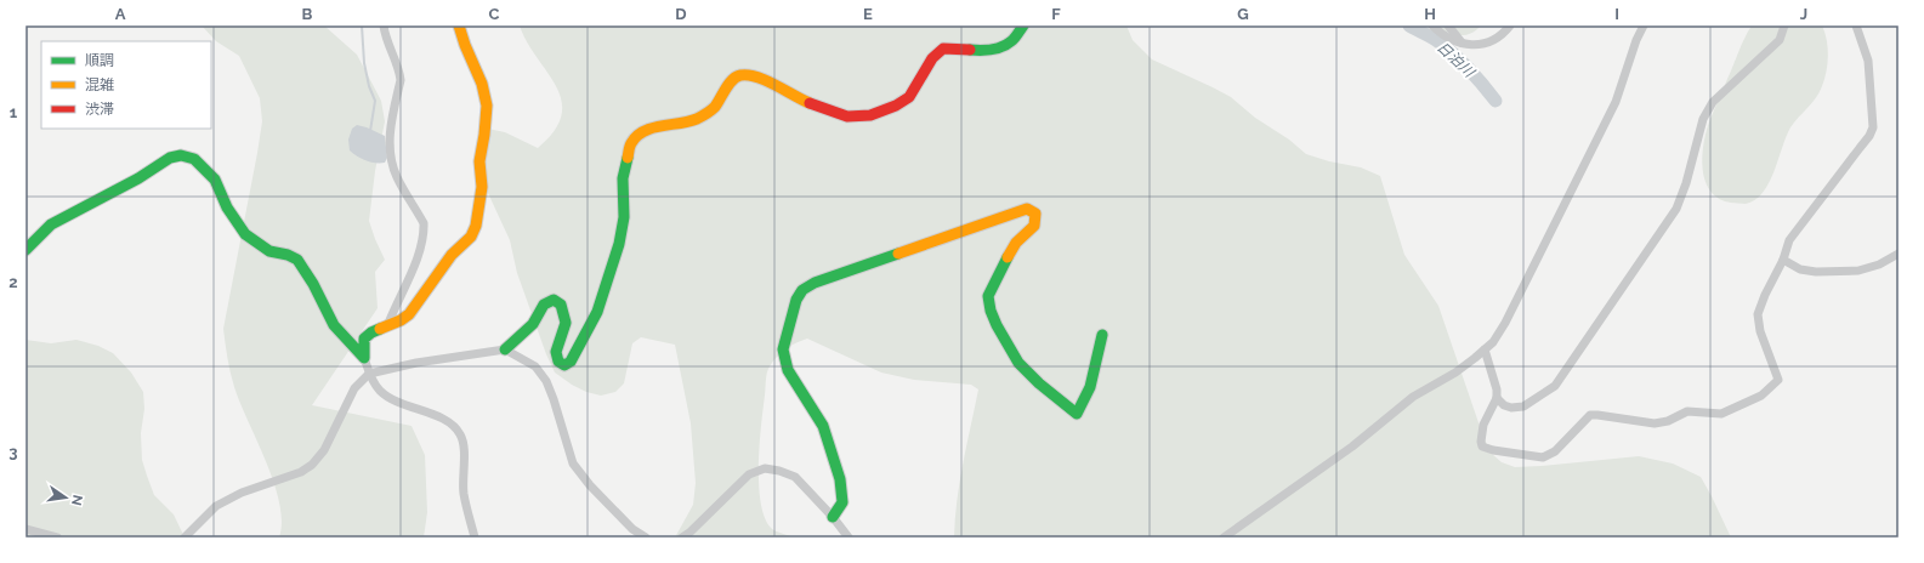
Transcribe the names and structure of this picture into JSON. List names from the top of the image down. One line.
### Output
{"water":["日泊川"],"legend":["順調","混雑","渋滞"],"north":"right","grid":{"columns":["A","B","C","D","E","F","G","H","I","J"],"rows":["1","2","3"]}}
